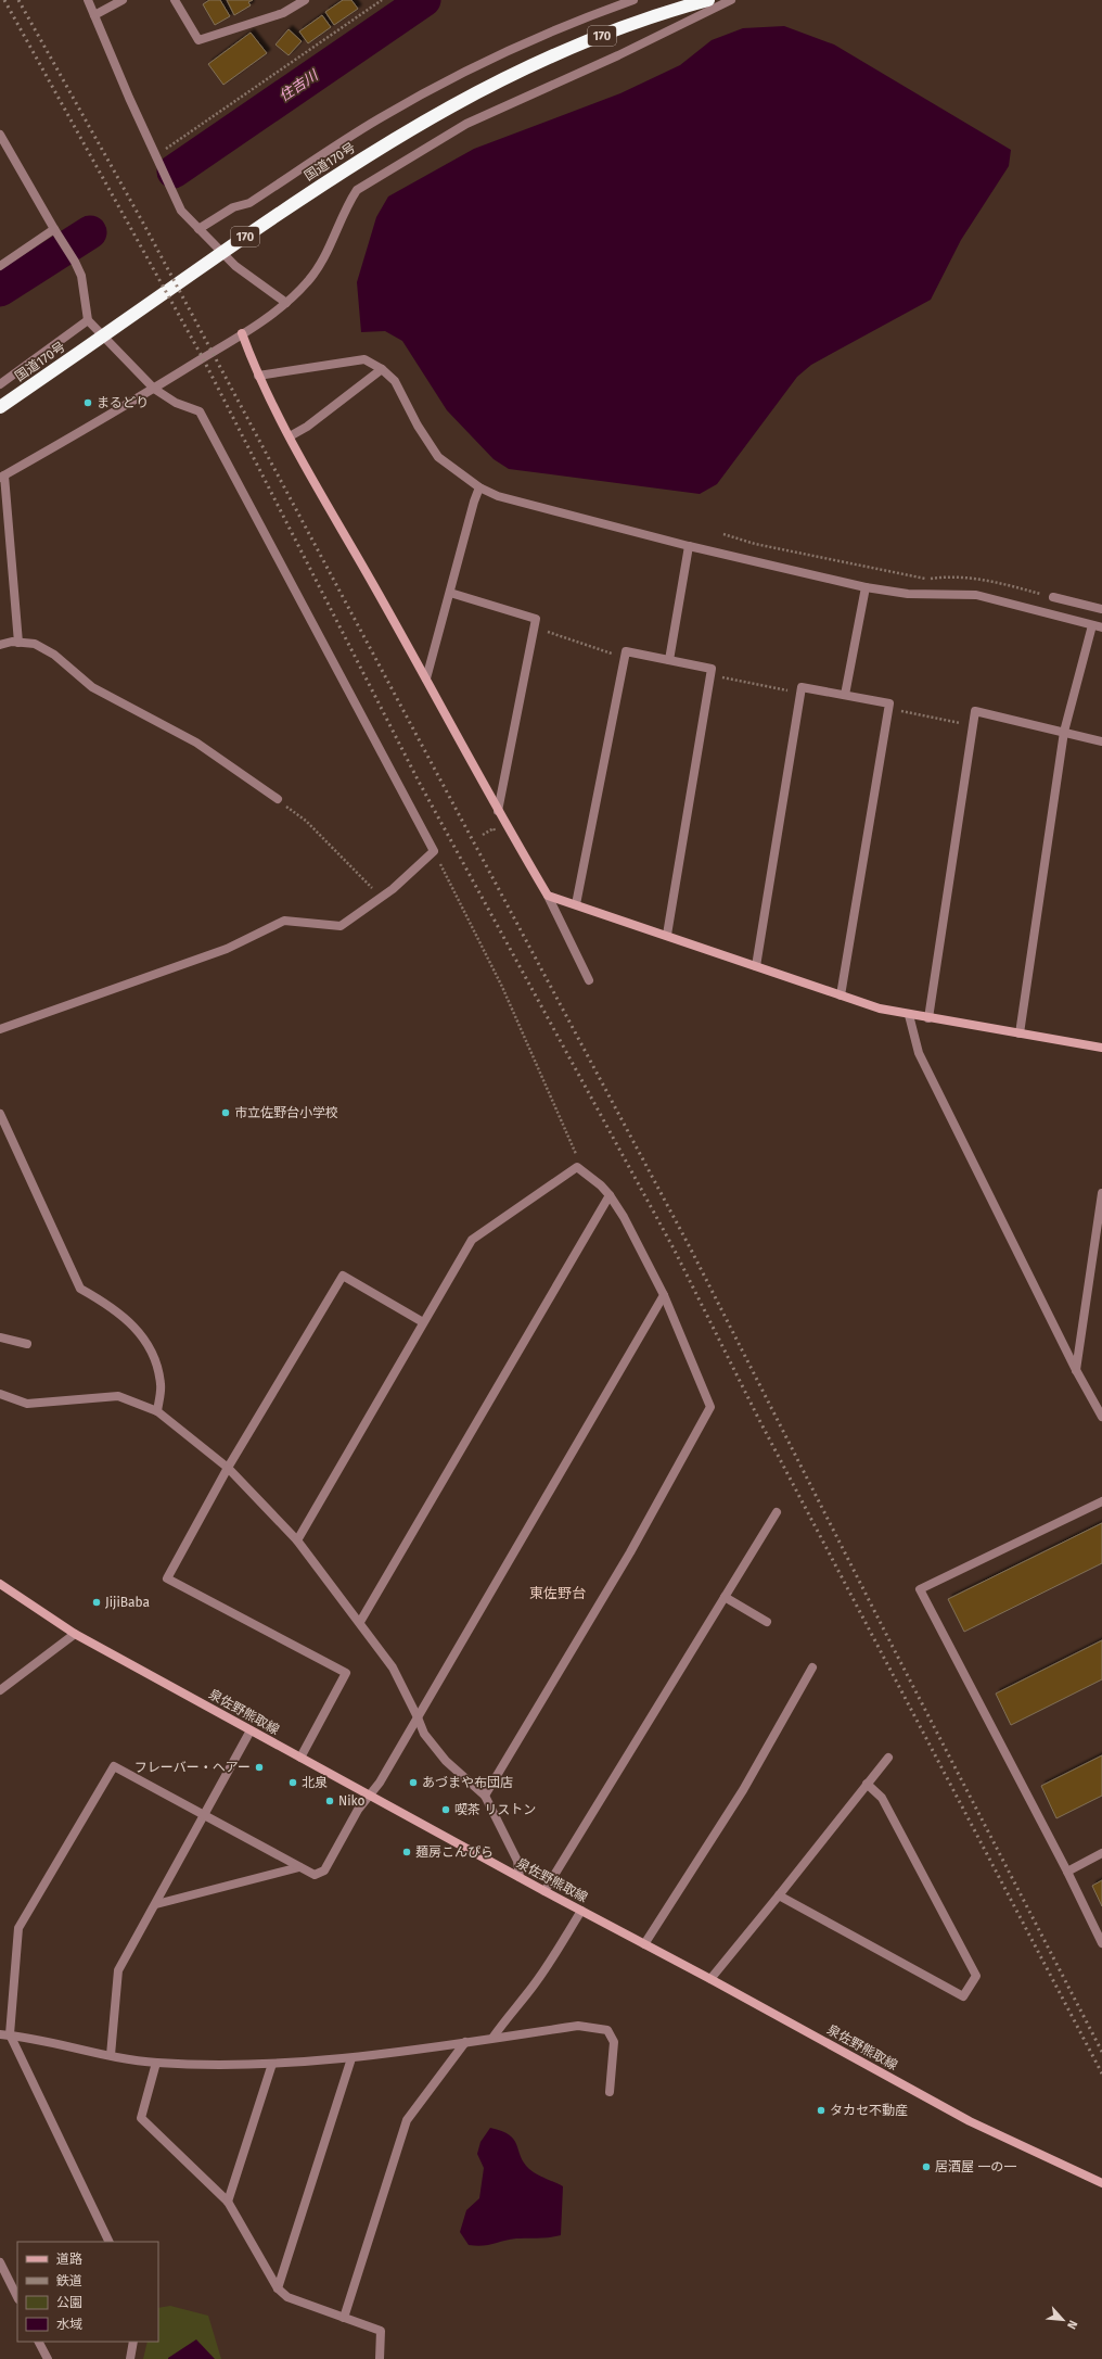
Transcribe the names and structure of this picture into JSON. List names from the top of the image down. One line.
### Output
{"streets":{"highway":["170","国道170号"],"main road":["泉佐野熊取線"]},"districts":["東佐野台"],"water":["住吉川"],"places":["まるどり","市立佐野台小学校","JijiBaba","フレーバー・ヘアー","北泉","あづまや布団店","Niko","喫茶 リストン","麺房こんぴら","タカセ不動産","居酒屋 一の一"],"legend":["道路","鉄道","公園","水域"],"north":"bottom right"}
